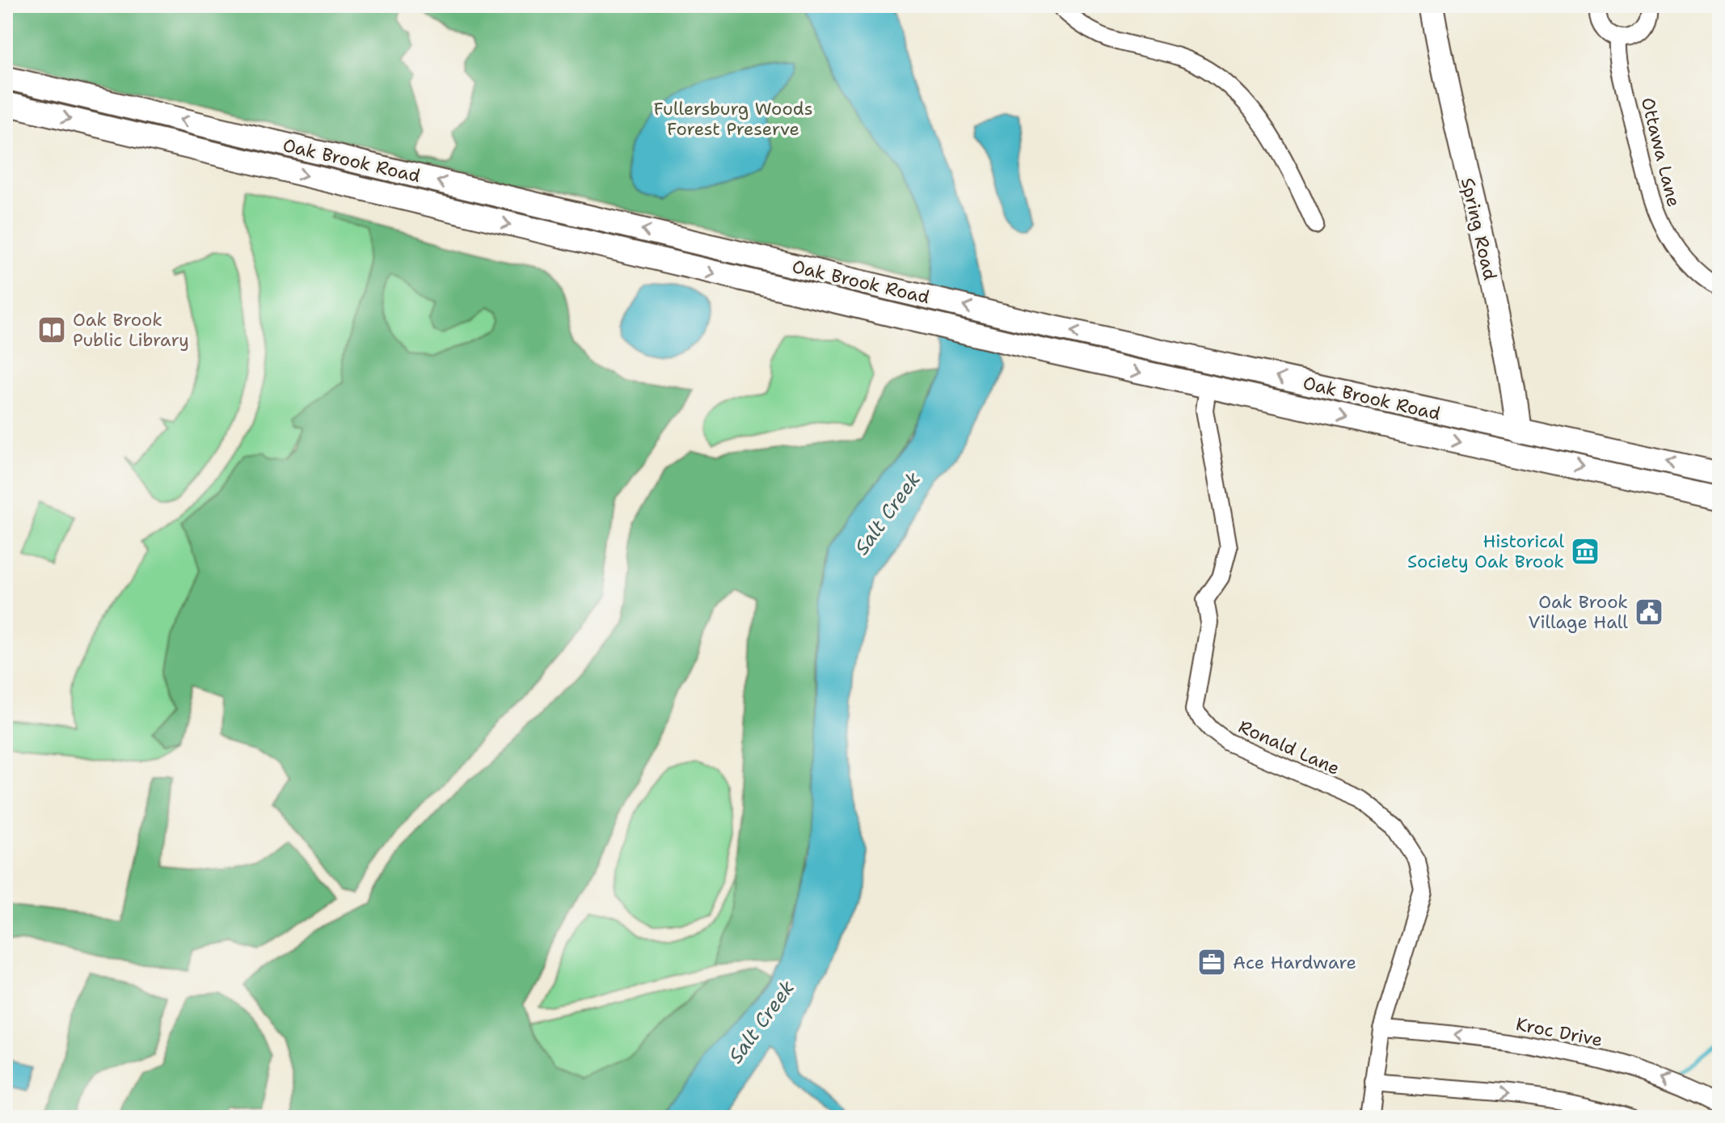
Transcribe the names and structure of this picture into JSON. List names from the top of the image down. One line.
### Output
{"streets":{"main road":["Oak Brook Road","Spring Road"],"street":["Ottawa Lane","Ronald Lane","Kroc Drive"]},"crossings":[["Oak Brook Road","Spring Road"],["Oak Brook Road","Ronald Lane"],["Ronald Lane","Kroc Drive"]],"water":["Salt Creek"],"parks":["Fullersburg Woods Forest Preserve"],"places":{"library":["Oak Brook Public Library"],"museum":["Historical Society Oak Brook"],"public building":["Oak Brook Village Hall"],"office":["Ace Hardware"]}}
